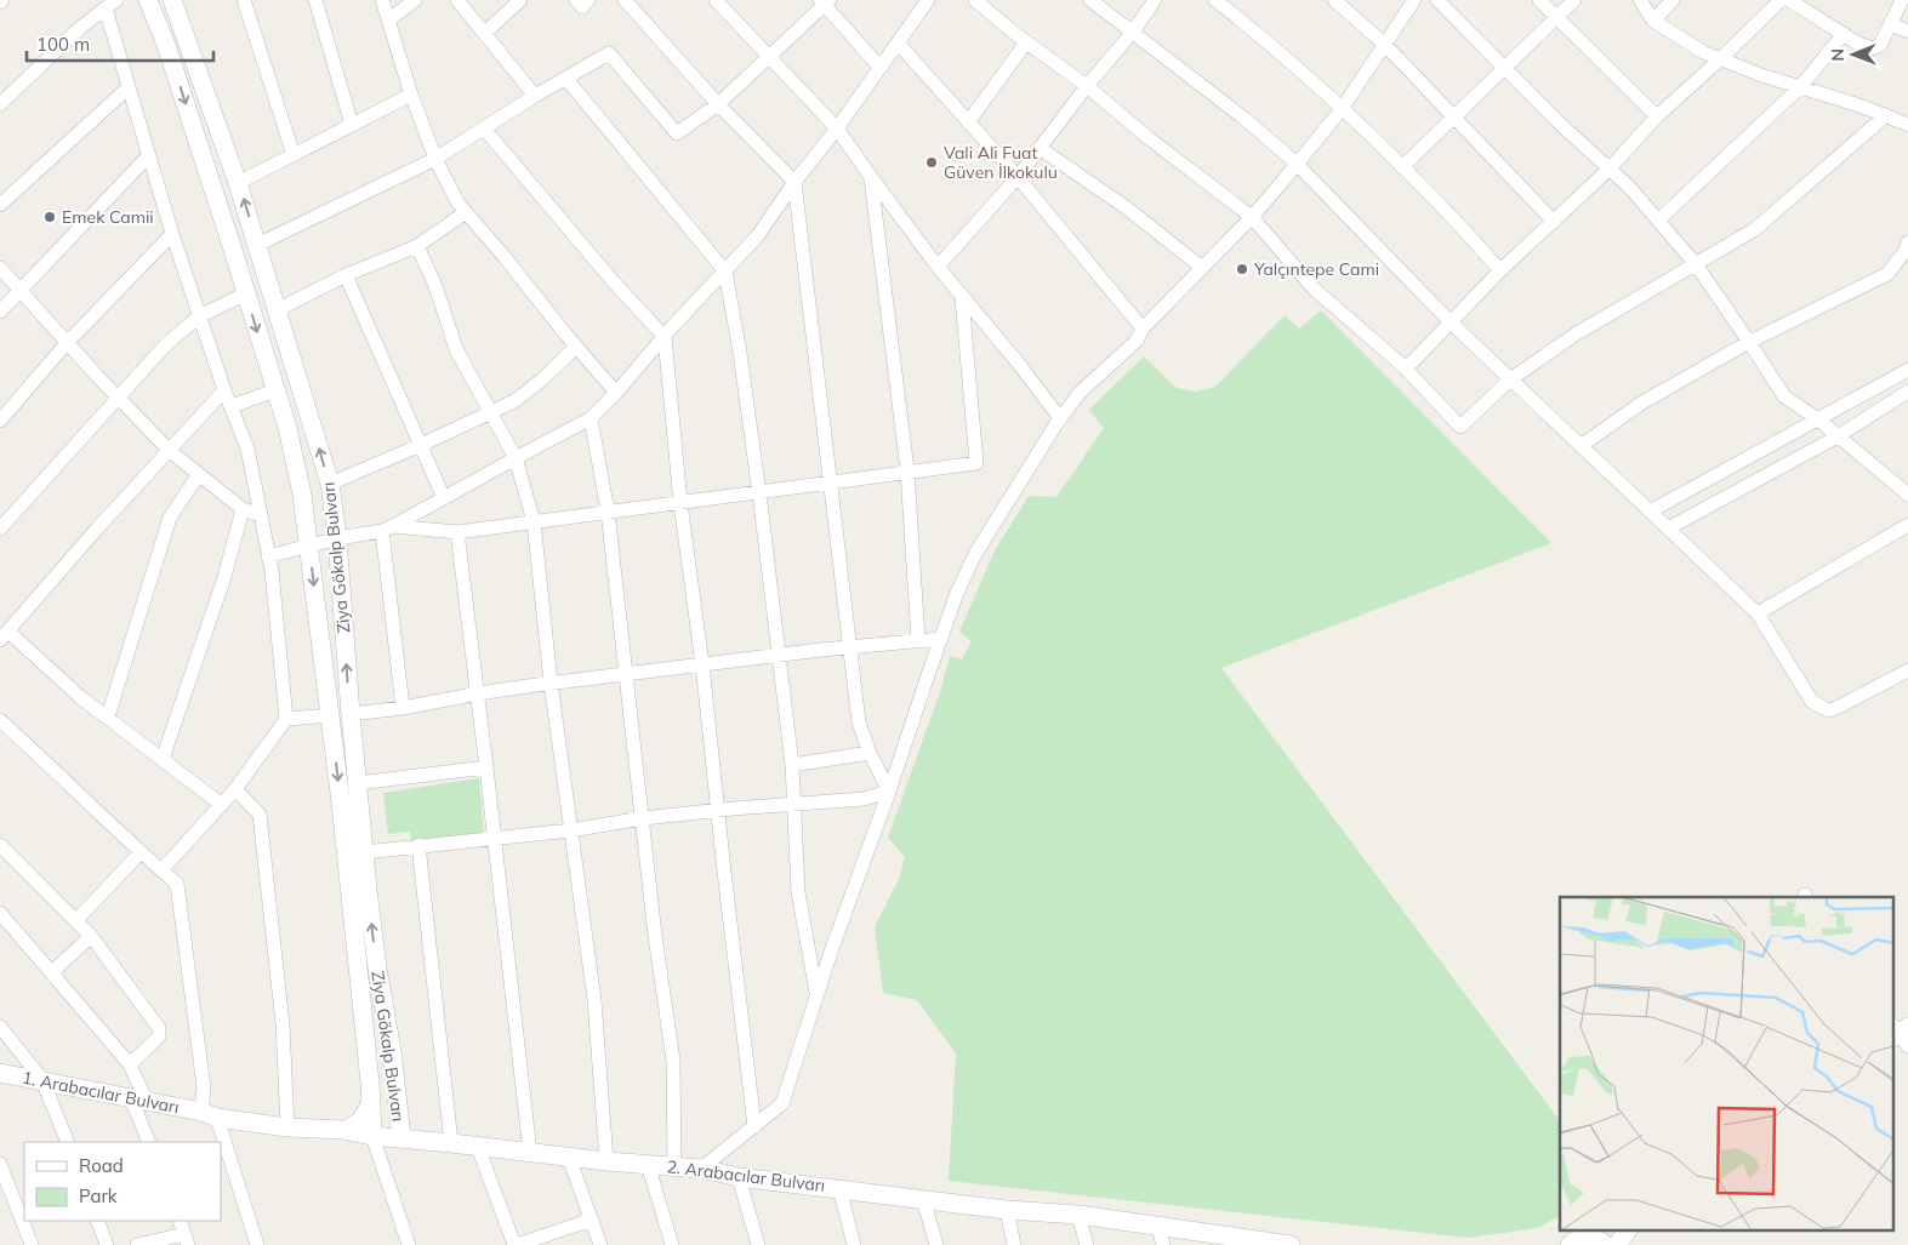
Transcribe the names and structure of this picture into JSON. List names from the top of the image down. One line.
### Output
{"streets":{"main road":["Ziya Gökalp Bulvarı","1. Arabacılar Bulvarı","2. Arabacılar Bulvarı"]},"crossings":[["Ziya Gökalp Bulvarı","2. Arabacılar Bulvarı"],["1. Arabacılar Bulvarı","2. Arabacılar Bulvarı"]],"places":["Vali Ali Fuat Güven İlkokulu","Emek Camii","Yalçıntepe Cami"],"legend":["Road","Park"],"scale_bar":"100 m","north":"left"}
